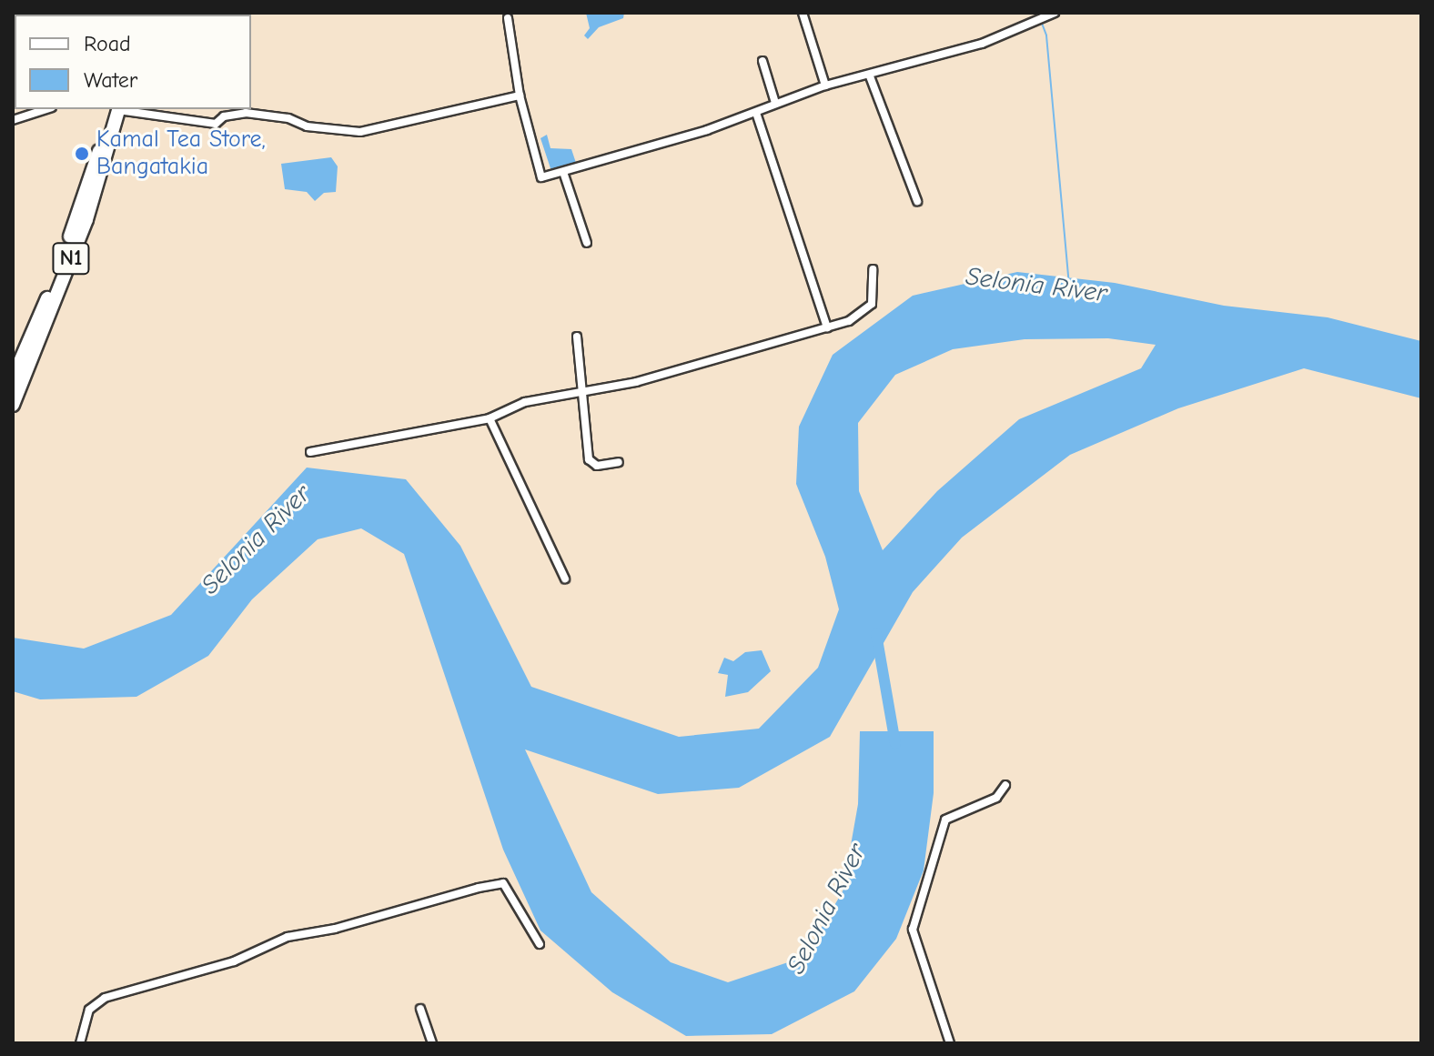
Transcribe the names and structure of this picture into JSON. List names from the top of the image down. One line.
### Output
{"streets":{"highway":["N1"]},"water":["Selonia River"],"places":["Kamal Tea Store, Bangatakia"],"legend":["Road","Water"]}
